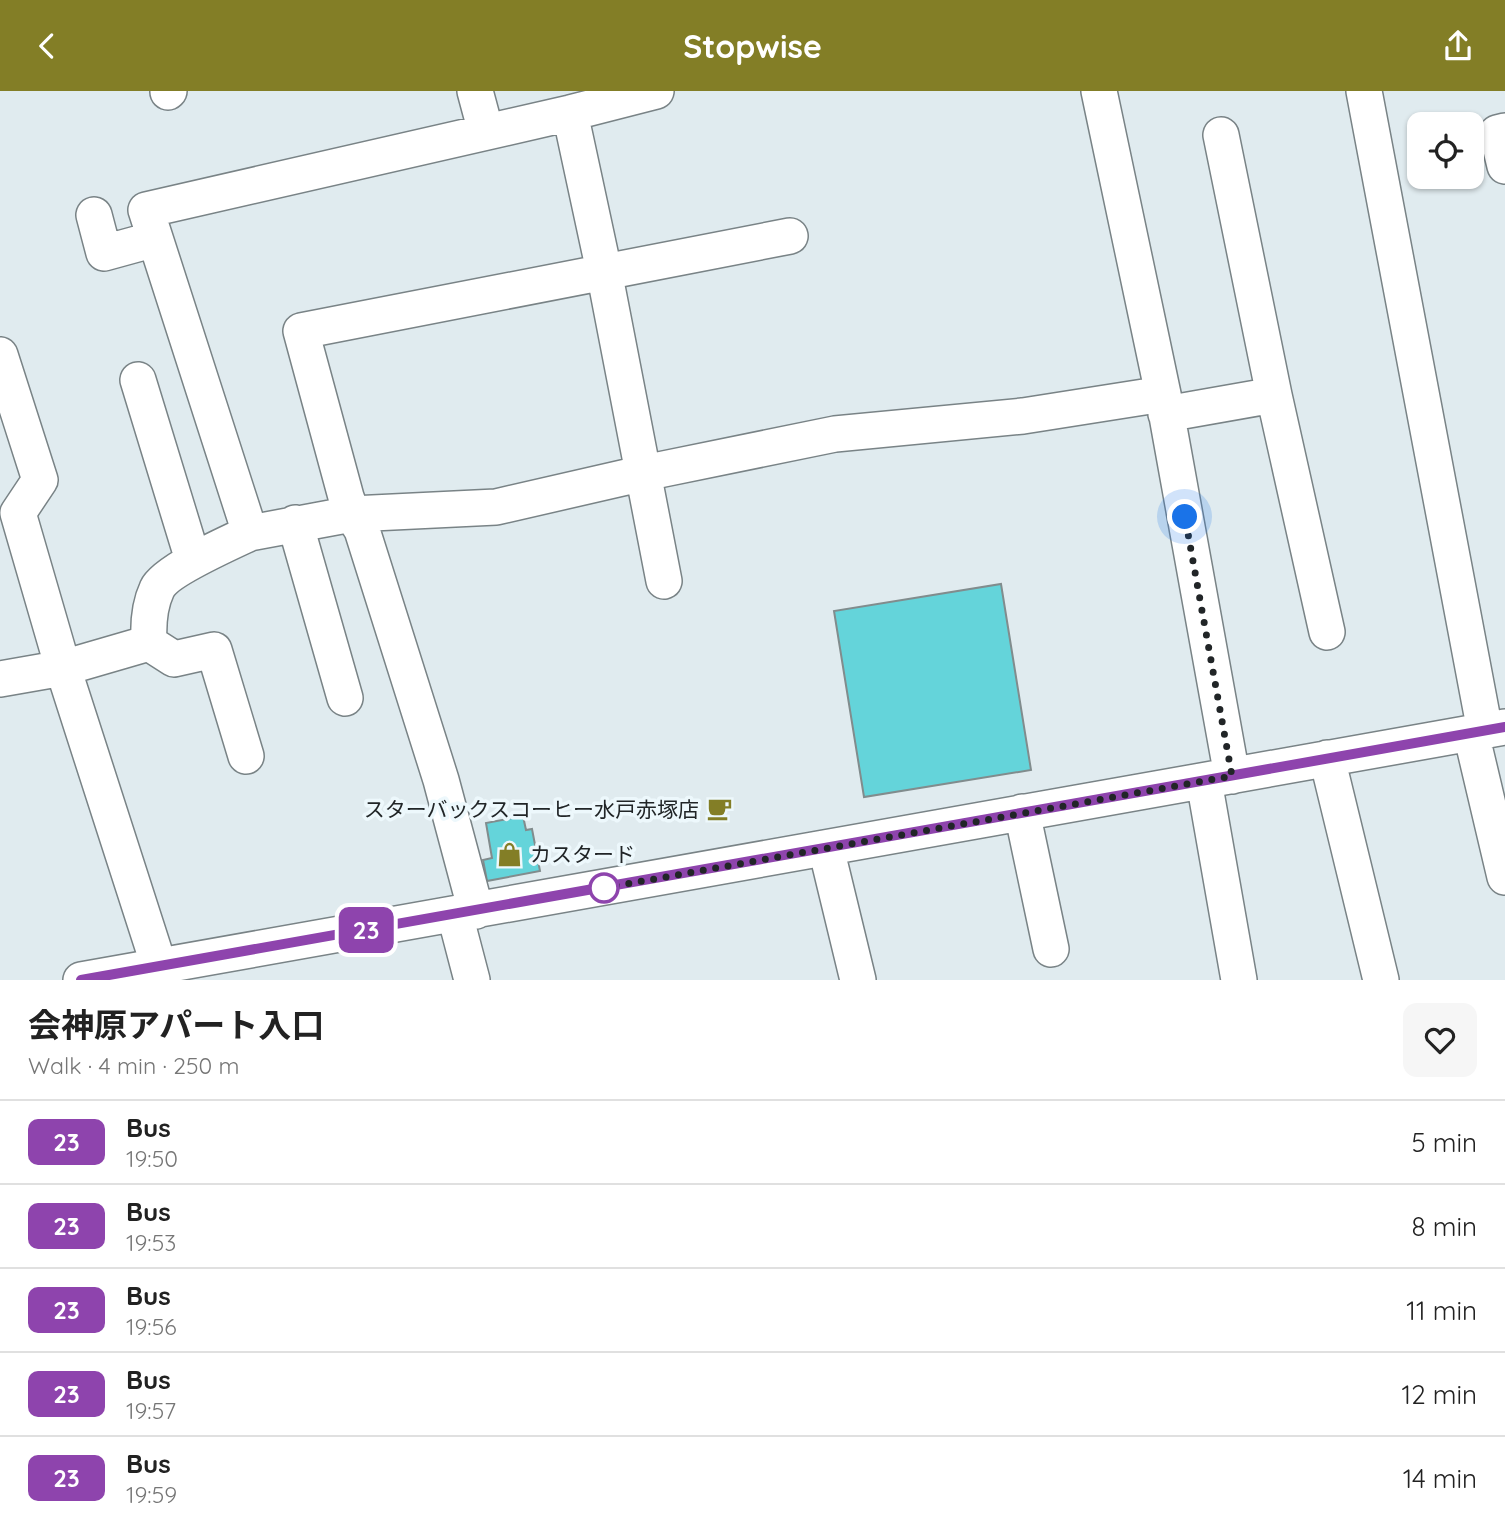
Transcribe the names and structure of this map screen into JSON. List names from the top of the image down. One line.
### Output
{"places":{"cafe":["スターバックスコーヒー水戸赤塚店"],"shop":["カスタード"]},"lines":["bus line 23"],"page":{"header":"Stopwise","on_map":"23","heading":["会神原アパート入口","Walk · 4 min · 250 m"],"list":[{"mark":"23","name":"Bus","note":"19:50","value":"5 min"},{"mark":"23","name":"Bus","note":"19:53","value":"8 min"},{"mark":"23","name":"Bus","note":"19:56","value":"11 min"},{"mark":"23","name":"Bus","note":"19:57","value":"12 min"},{"mark":"23","name":"Bus","note":"19:59","value":"14 min"}]}}
